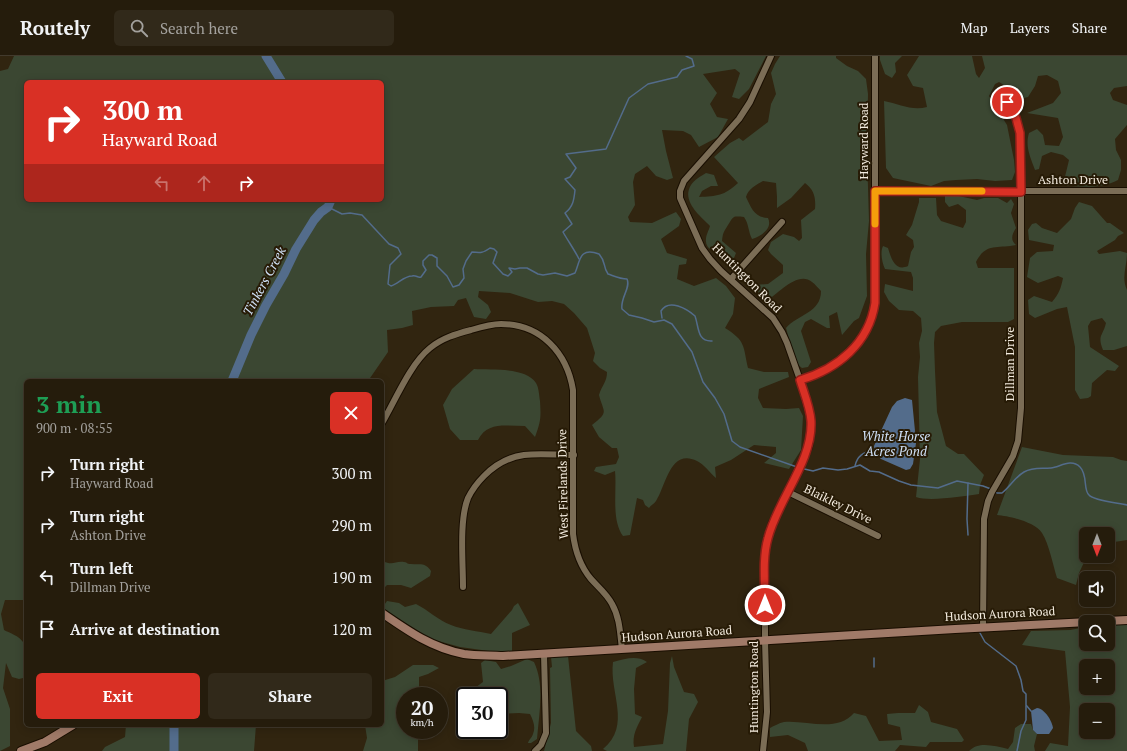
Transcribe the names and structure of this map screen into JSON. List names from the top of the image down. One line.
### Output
{"streets":{"street":["Hayward Road","Ashton Drive","Huntington Road","Dillman Drive","West Firelands Drive","Blaikley Drive","Hudson Aurora Road"]},"crossings":[["Hayward Road","Ashton Drive"],["Hayward Road","Huntington Road"],["Ashton Drive","Dillman Drive"],["Huntington Road","Blaikley Drive"],["Huntington Road","Hudson Aurora Road"],["Dillman Drive","Hudson Aurora Road"],["West Firelands Drive","Hudson Aurora Road"]],"water":["Tinkers Creek","White Horse Acres Pond"],"north":"bottom","page":{"header":"Routely","search":"Search here","nav":["Map","Layers","Share"],"turn":["300 m","Hayward Road"],"heading":["3 min","900 m · 08:55"],"list":[{"name":"Turn right","note":"Hayward Road","value":"300 m"},{"name":"Turn right","note":"Ashton Drive","value":"290 m"},{"name":"Turn left","note":"Dillman Drive","value":"190 m"},{"name":"Arrive at destination","value":"120 m"}],"map_buttons":["+","−"],"buttons":["Exit","Share"],"speed":"20 km/h","limit":"30"}}
